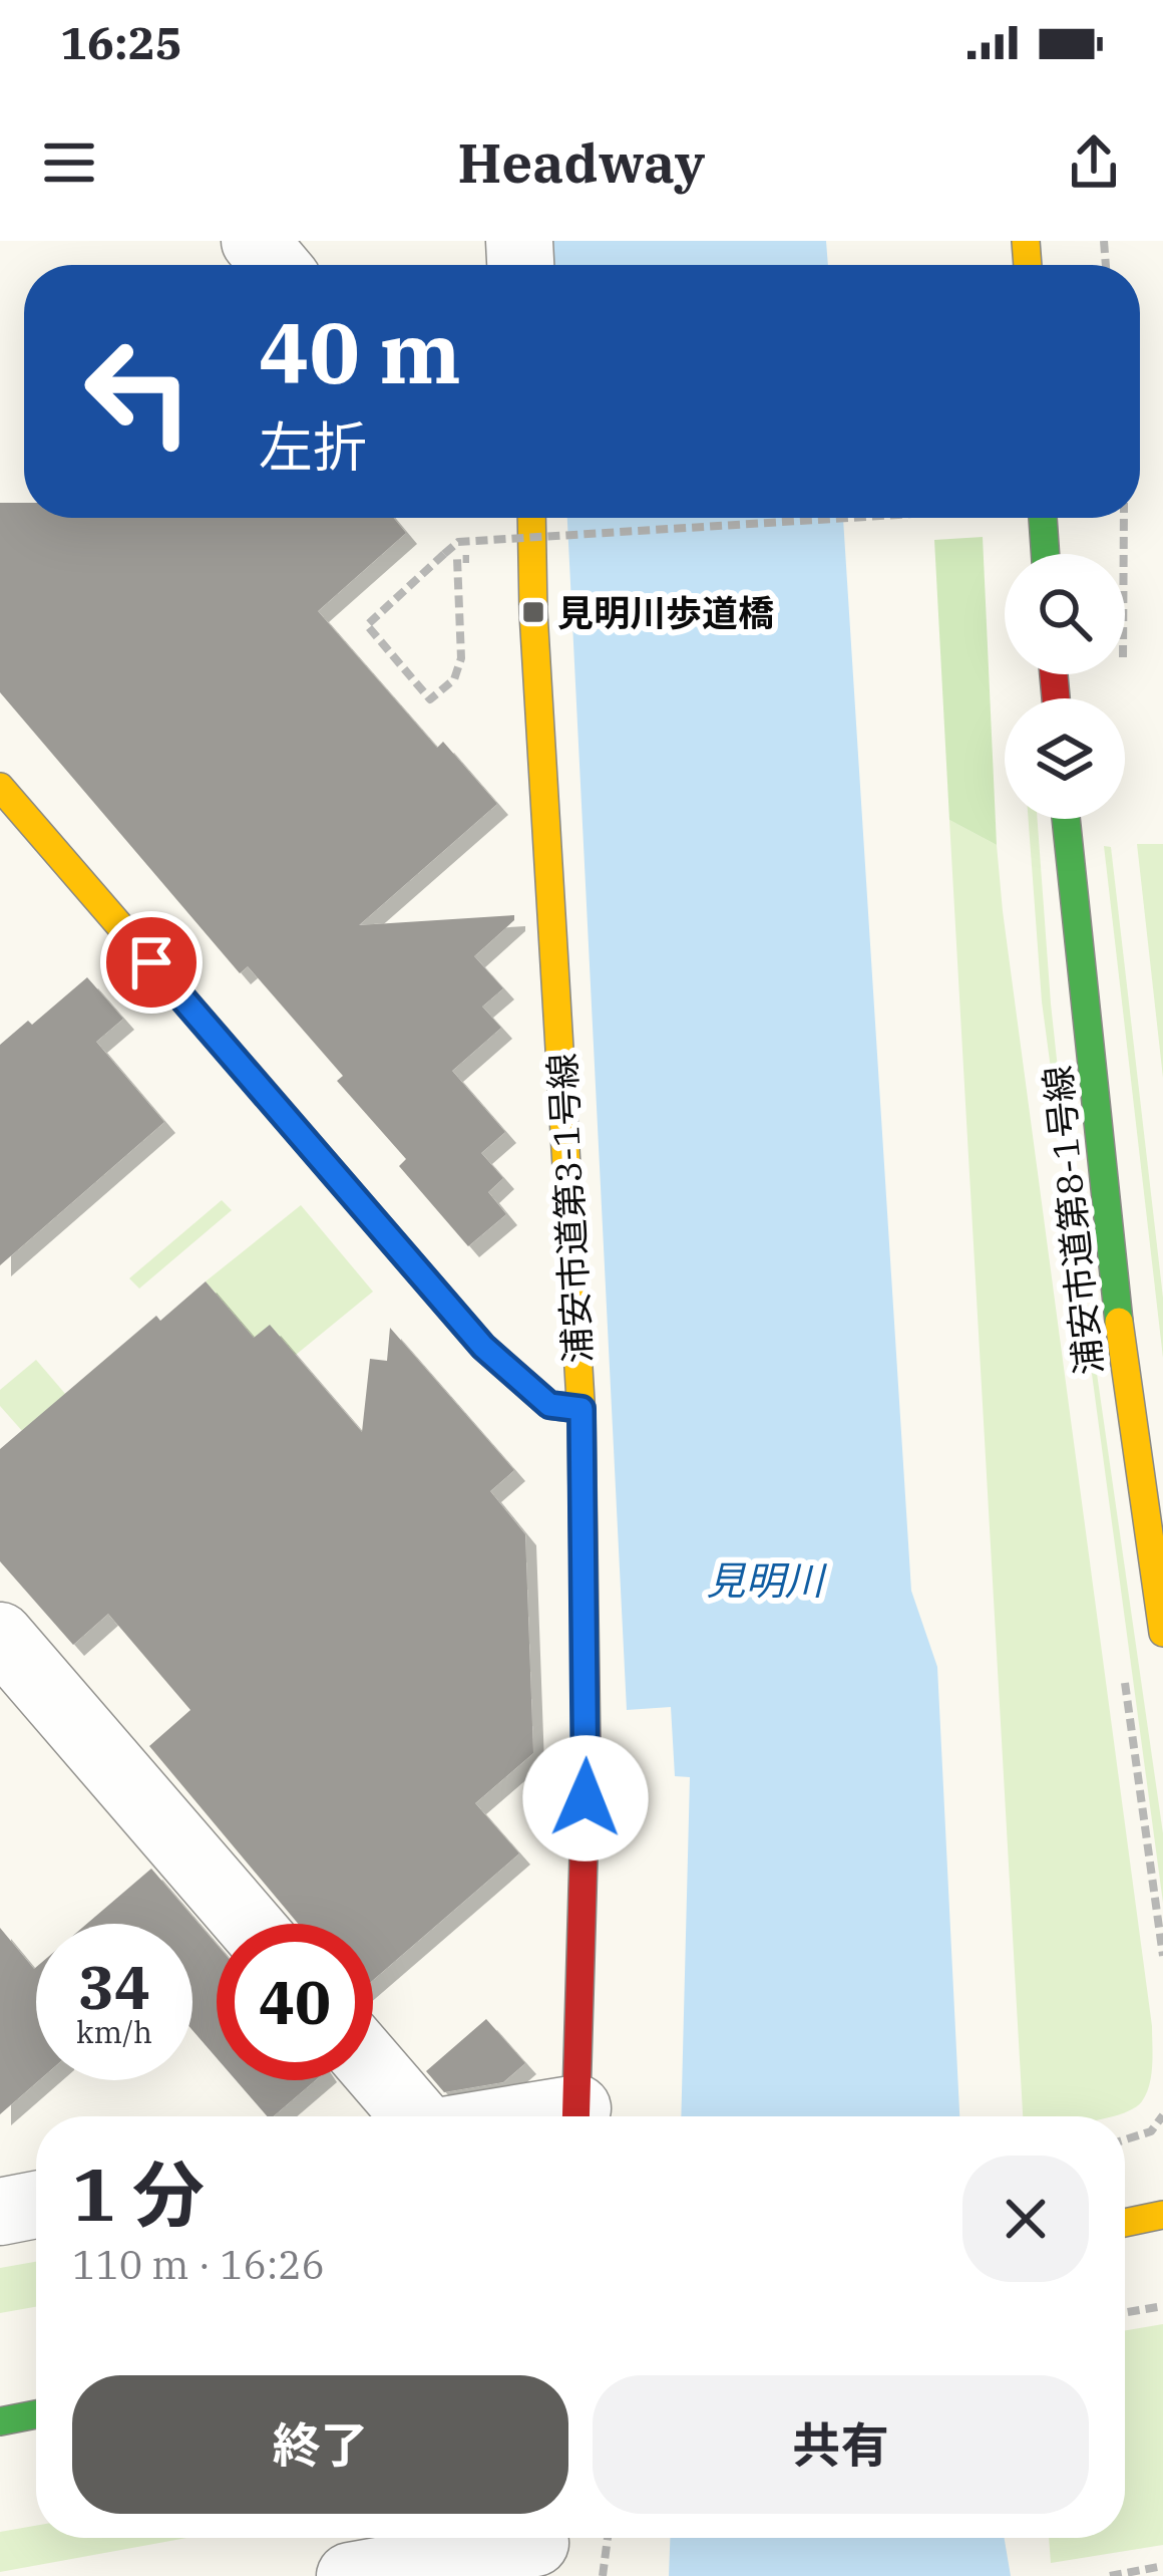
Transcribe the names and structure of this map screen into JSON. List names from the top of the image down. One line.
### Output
{"streets":{"street":["浦安市道第3-1号線","浦安市道第8-1号線"]},"water":["見明川"],"places":{"transit":["見明川歩道橋"]},"page":{"status":"16:25","header":"Headway","turn":["40 m","左折"],"speed":"34 km/h","limit":"40","heading":["1 分","110 m · 16:26"],"buttons":["終了","共有"]}}
